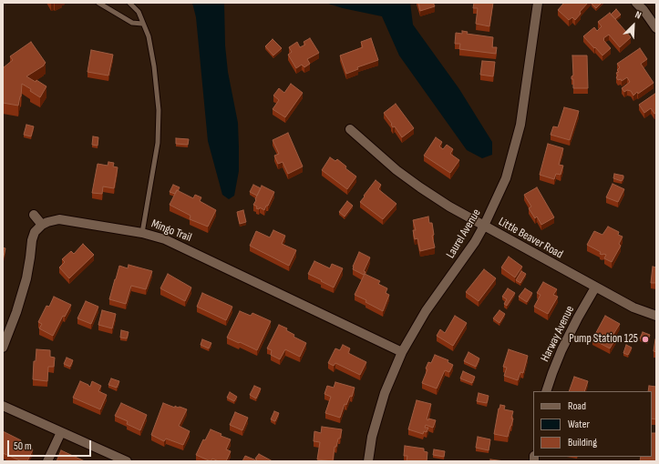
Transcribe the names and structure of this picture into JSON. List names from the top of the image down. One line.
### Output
{"streets":{"street":["Mingo Trail","Laurel Avenue","Little Beaver Road","Harway Avenue"]},"crossings":[["Mingo Trail","Laurel Avenue"],["Laurel Avenue","Little Beaver Road"],["Little Beaver Road","Harway Avenue"]],"places":["Pump Station 125"],"legend":["Road","Water","Building"],"scale_bar":"50 m","north":"top right"}
